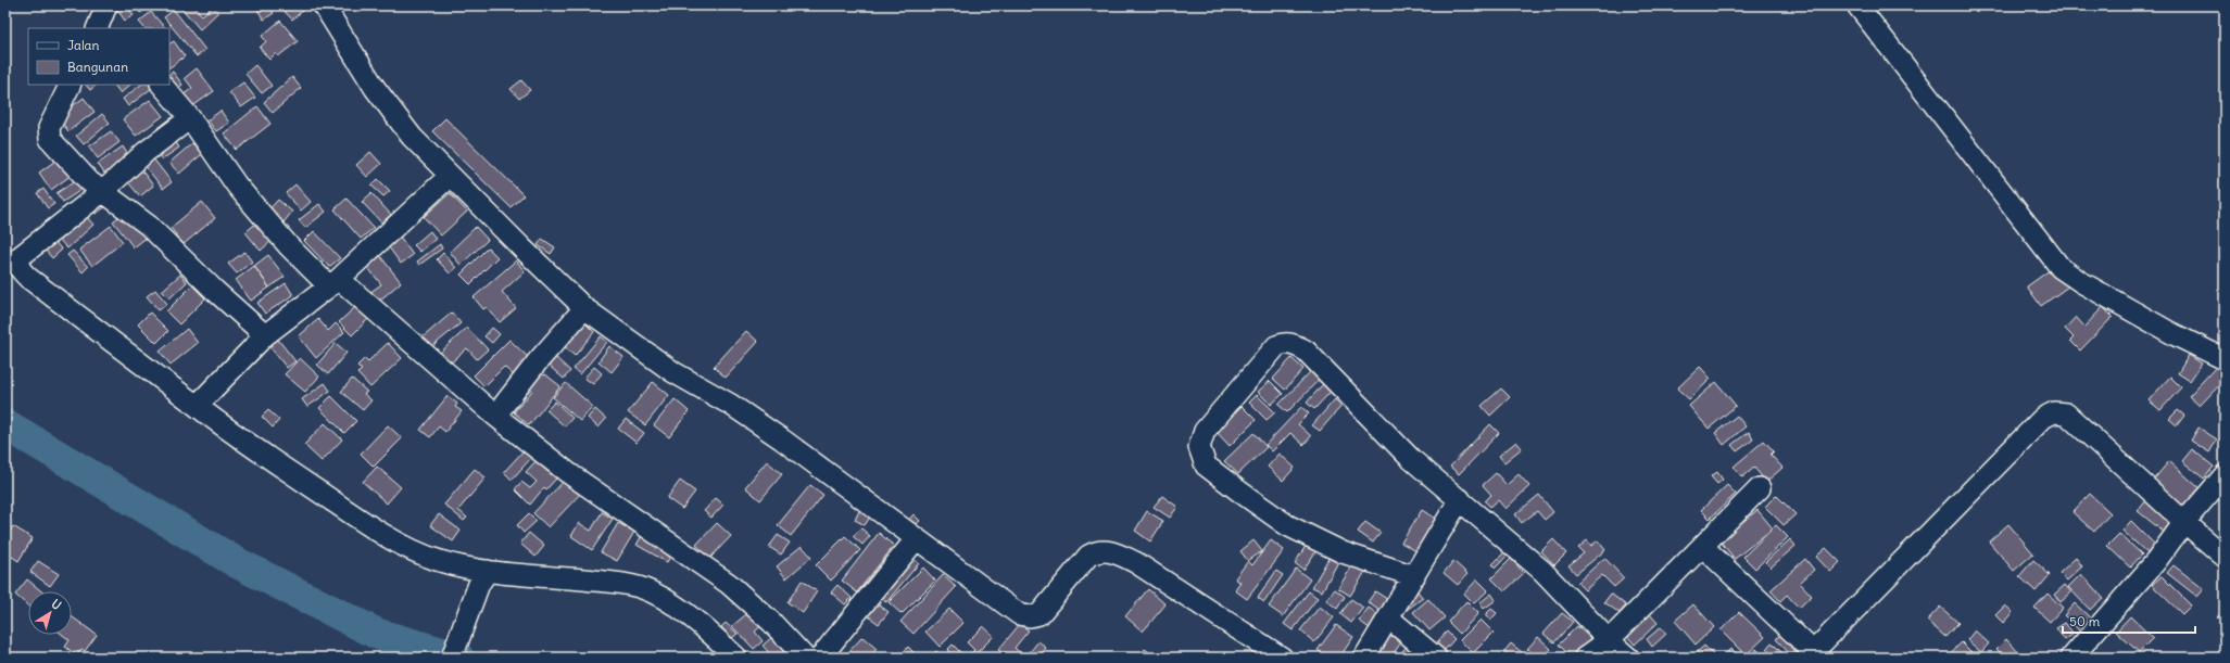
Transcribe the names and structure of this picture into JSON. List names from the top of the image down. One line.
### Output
{"legend":["Jalan","Bangunan"],"scale_bar":"50 m","north":"top right"}
